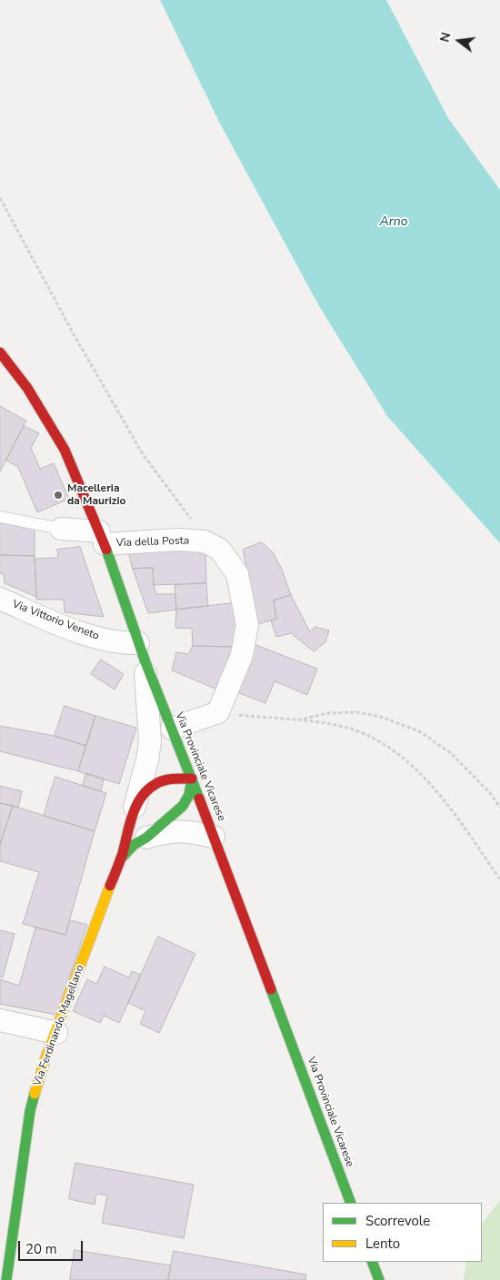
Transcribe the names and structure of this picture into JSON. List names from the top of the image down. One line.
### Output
{"streets":{"main road":["Via Provinciale Vicarese","Via Ferdinando Magellano"],"street":["Via della Posta","Via Vittorio Veneto"]},"crossings":[["Via della Posta","Via Provinciale Vicarese"],["Via Vittorio Veneto","Via Provinciale Vicarese"],["Via Provinciale Vicarese","Via Ferdinando Magellano"]],"water":["Arno"],"places":["Macelleria da Maurizio"],"legend":["Scorrevole","Lento"],"scale_bar":"20 m","north":"left"}
